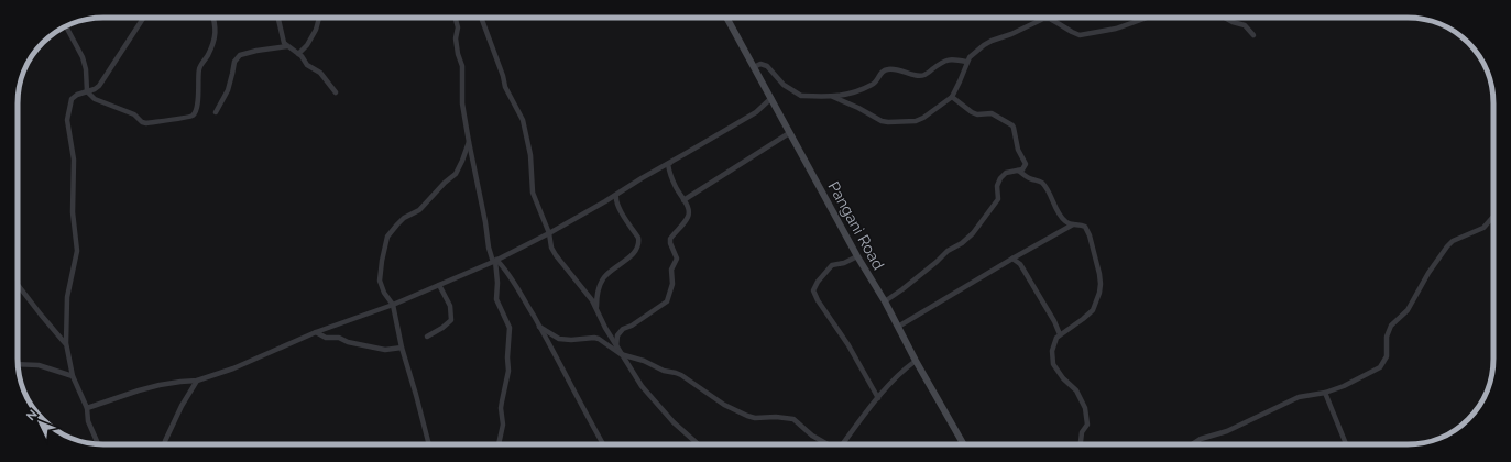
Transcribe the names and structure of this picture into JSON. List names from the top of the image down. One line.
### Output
{"streets":{"main road":["Pangani Road"]},"north":"top left"}
